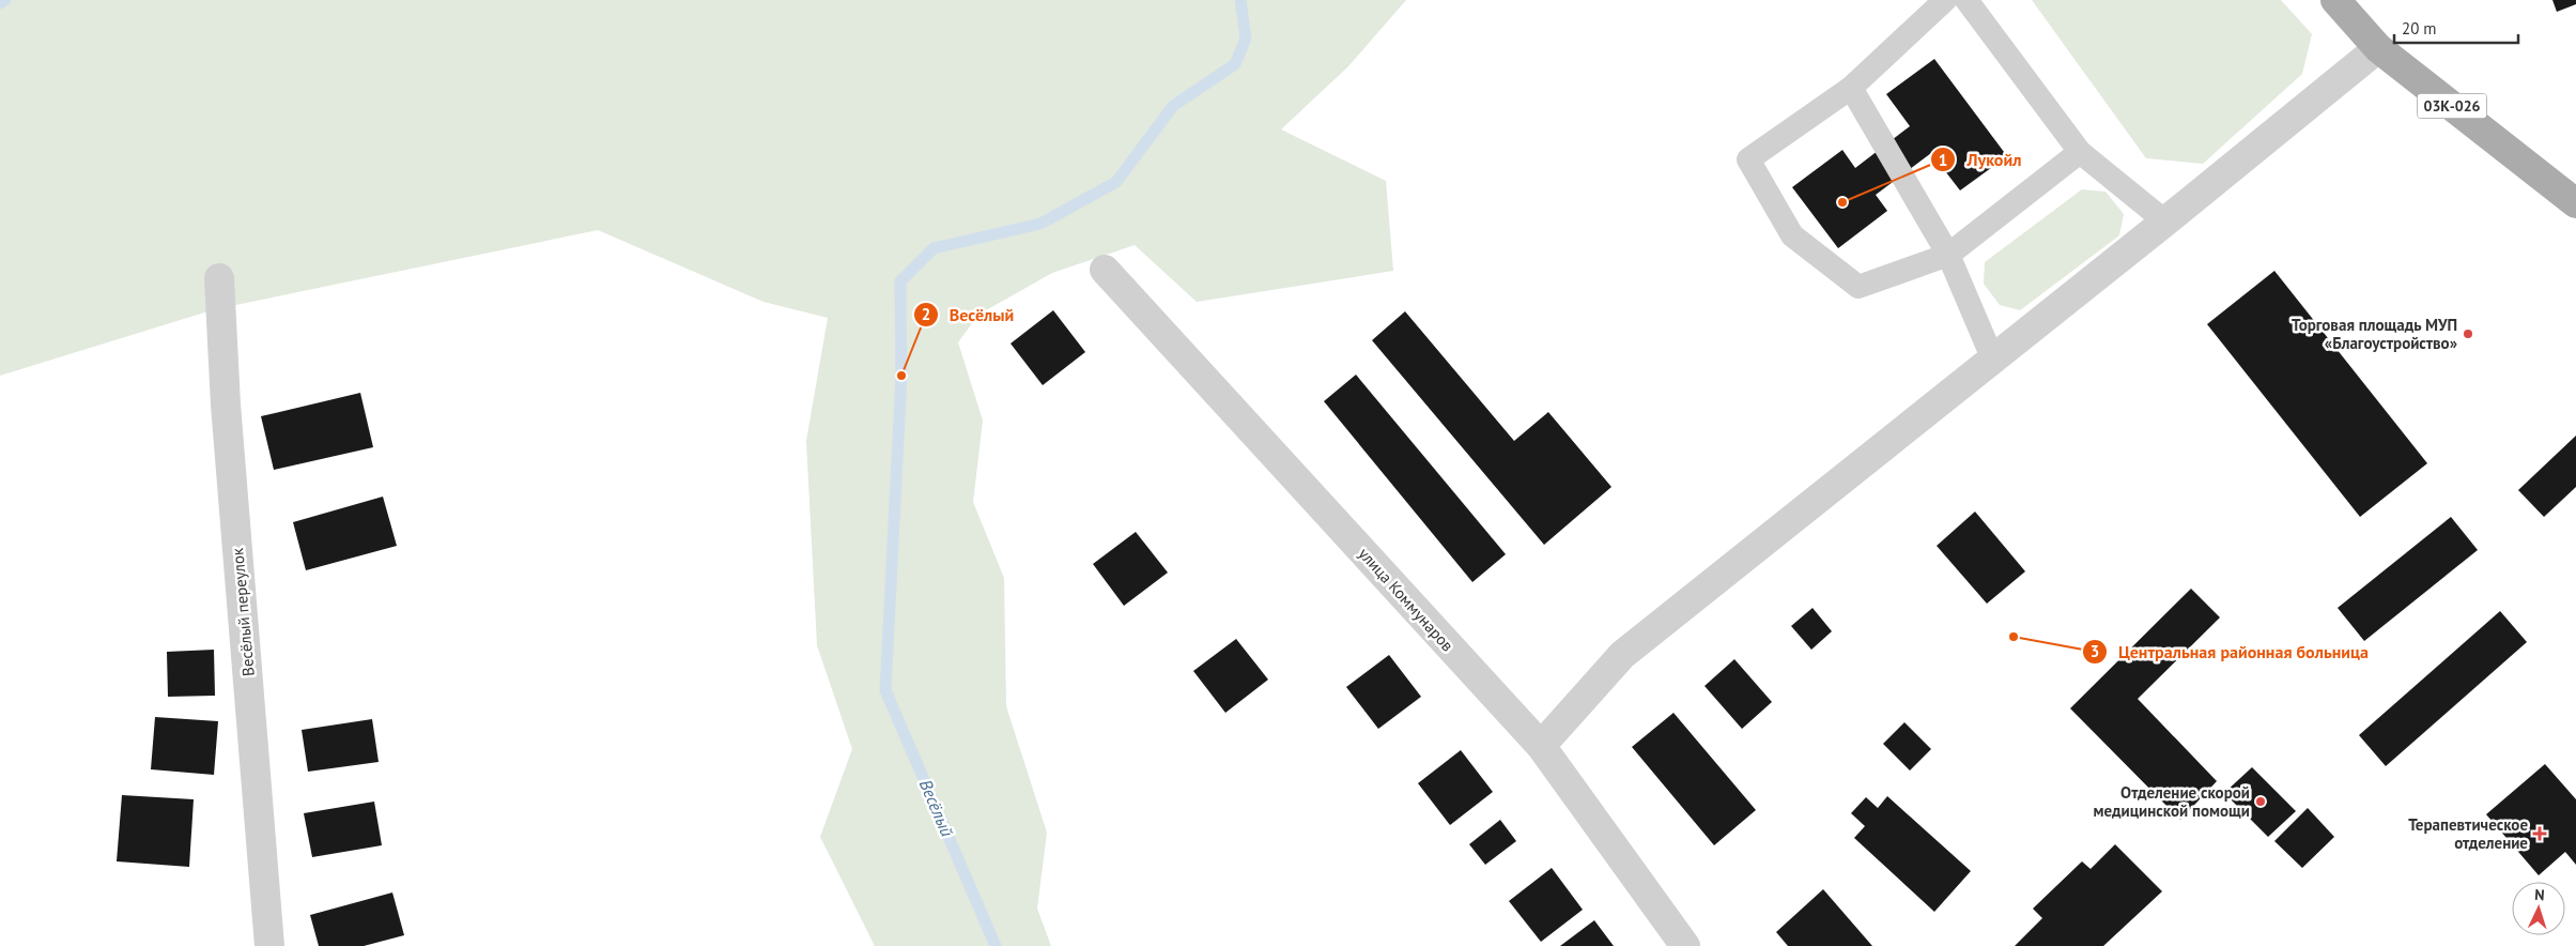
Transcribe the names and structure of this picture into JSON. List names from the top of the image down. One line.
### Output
{"streets":{"main road":["03К-026"],"street":["улица Коммунаров","Весёлый переулок"]},"water":["Весёлый"],"places":{"other":["Лукойл","Торговая площадь МУП «Благоустройство»","Весёлый","Центральная районная больница","Отделение скорой медицинской помощи"],"health":["Терапевтическое отделение"]},"scale_bar":"20 m","north":"top"}
